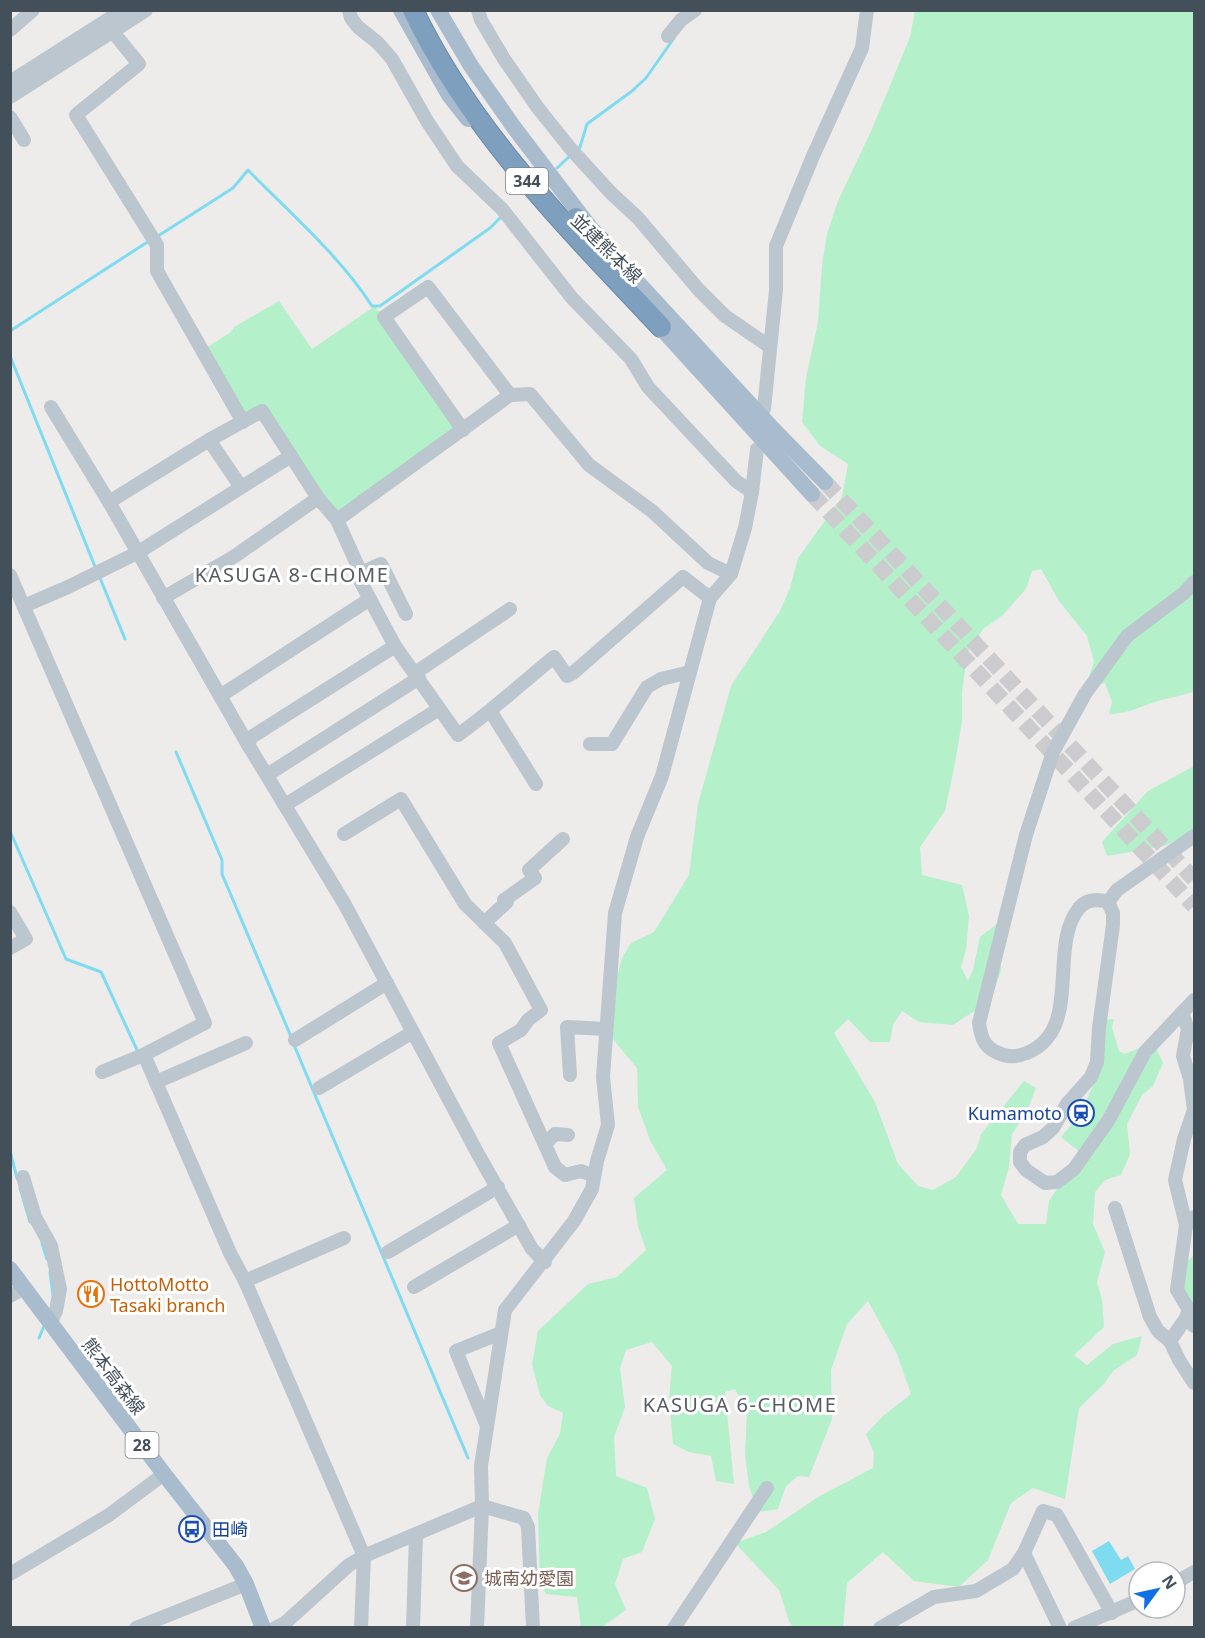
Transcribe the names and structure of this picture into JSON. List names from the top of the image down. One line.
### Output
{"streets":{"highway":["344"],"main road":["並建熊本線","熊本高森線","28"]},"crossings":[["344","並建熊本線"]],"districts":["KASUGA 8-CHOME","KASUGA 6-CHOME"],"places":{"station":["Kumamoto"],"restaurant":["HottoMotto Tasaki branch"],"bus stop":["田崎"],"school or university":["城南幼愛園"]},"north":"top right"}
